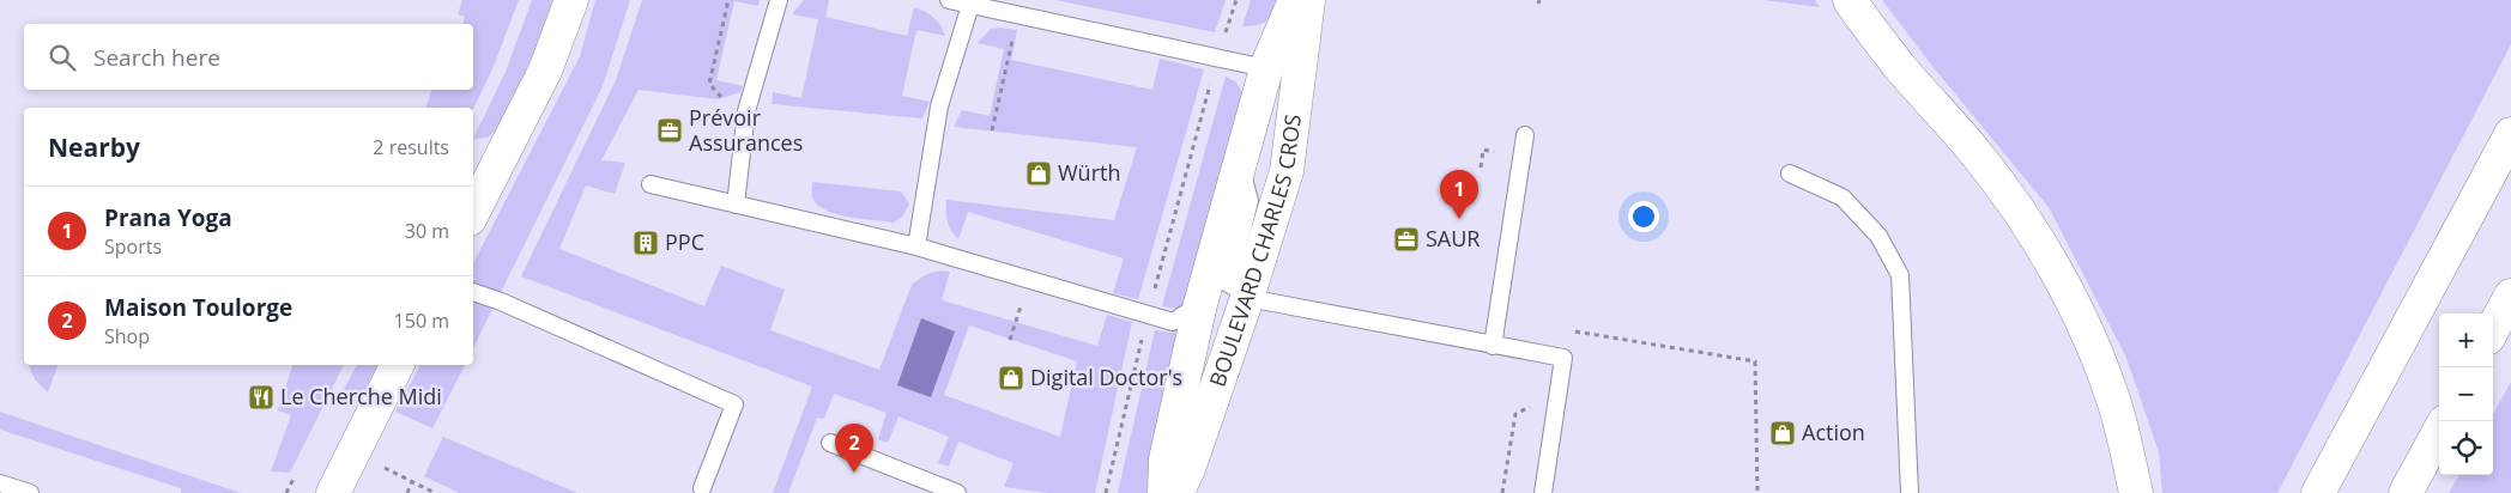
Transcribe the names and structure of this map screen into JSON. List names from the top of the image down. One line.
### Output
{"streets":{"main road":["BOULEVARD CHARLES CROS"]},"places":{"office":["Prévoir Assurances","SAUR"],"shop":["Würth","Digital Doctor's","Action"],"building":["PPC"],"restaurant":["Le Cherche Midi"]},"page":{"search":"Search here","heading":["Nearby","2 results"],"pins":["1","2"],"list":[{"mark":"1","name":"Prana Yoga","note":"Sports","value":"30 m"},{"mark":"2","name":"Maison Toulorge","note":"Shop","value":"150 m"}],"map_buttons":["+","−"]}}
